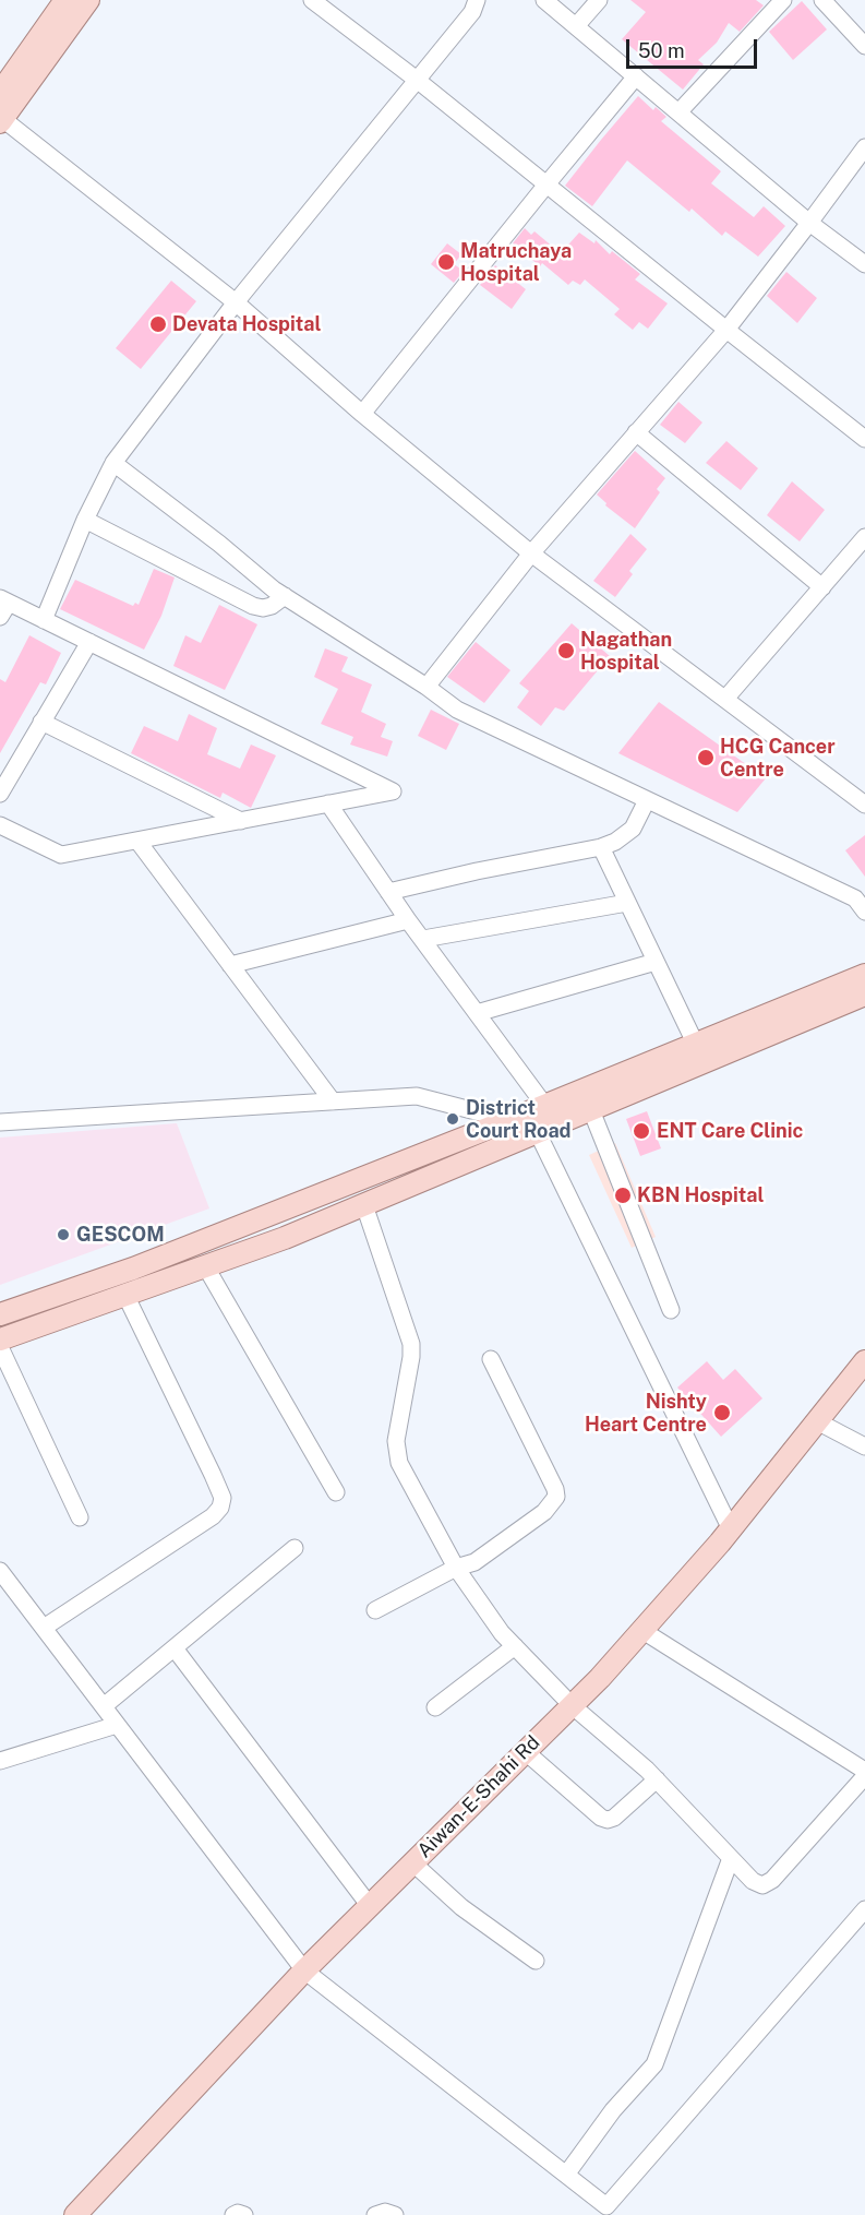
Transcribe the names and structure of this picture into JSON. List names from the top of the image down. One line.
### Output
{"streets":{"main road":["Aiwan-E-Shahi Rd"]},"places":["Matruchaya Hospital","Devata Hospital","Nagathan Hospital","HCG Cancer Centre","District Court Road","ENT Care Clinic","KBN Hospital","GESCOM","Nishty Heart Centre"],"scale_bar":"50 m"}
